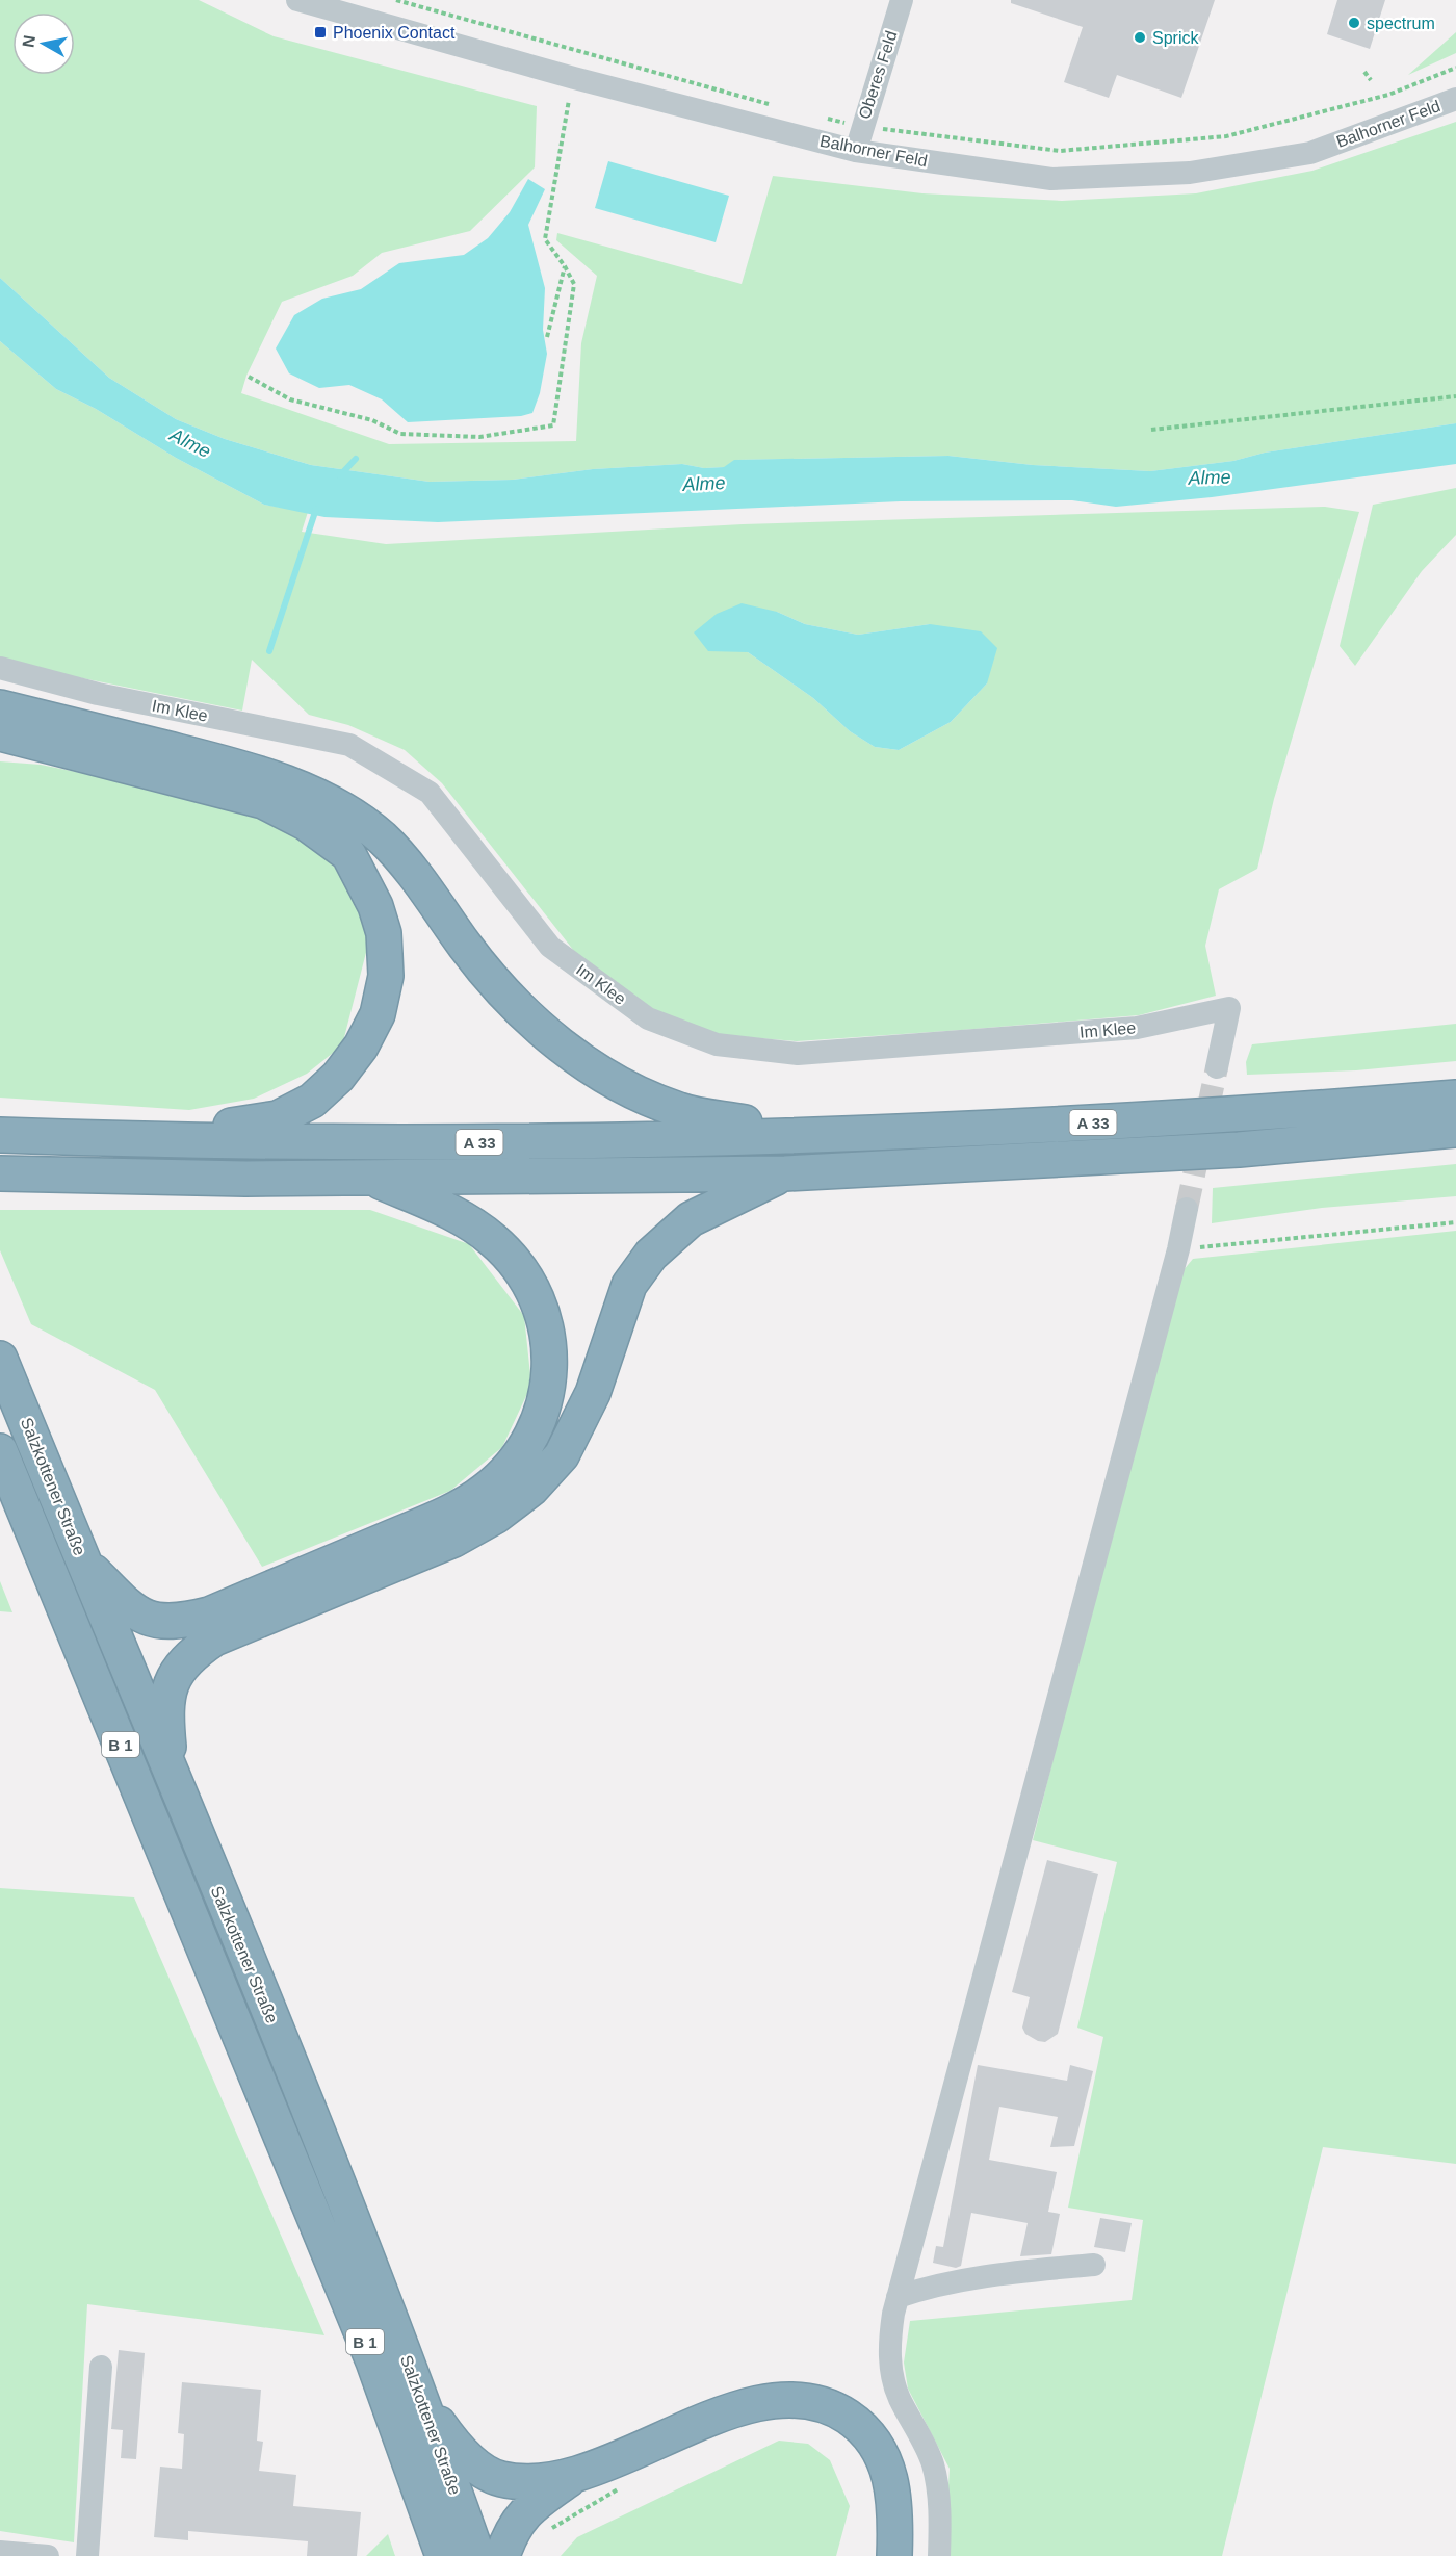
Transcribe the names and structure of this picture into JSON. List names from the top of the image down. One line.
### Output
{"streets":{"highway":["A 33","Salzkottener Straße","B 1"],"street":["Oberes Feld","Balhorner Feld","Im Klee"]},"crossings":[["Oberes Feld","Balhorner Feld"]],"water":["Alme"],"places":{"other":["spectrum","Sprick"],"transit":["Phoenix Contact"]},"north":"left"}
